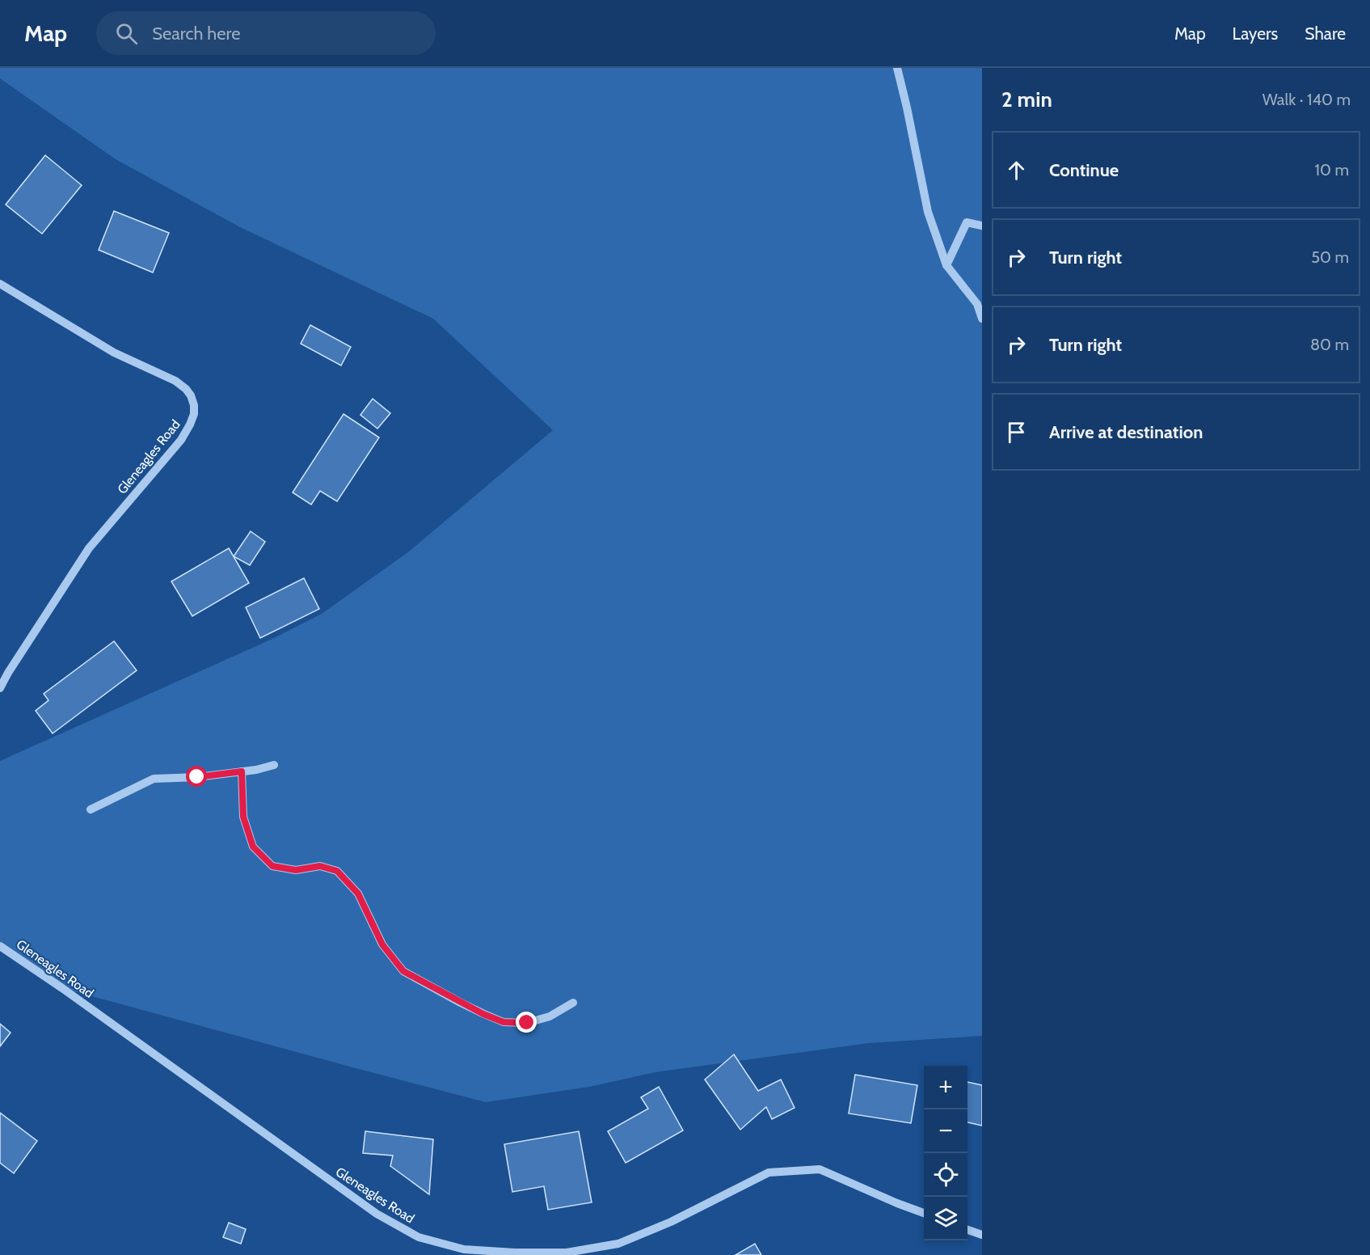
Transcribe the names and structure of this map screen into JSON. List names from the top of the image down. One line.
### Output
{"streets":{"street":["Gleneagles Road"]},"page":{"header":"Map","search":"Search here","nav":["Map","Layers","Share"],"heading":["2 min","Walk · 140 m"],"list":[["Continue","10 m"],["Turn right","50 m"],["Turn right","80 m"],"Arrive at destination"],"map_buttons":["+","−"]}}
